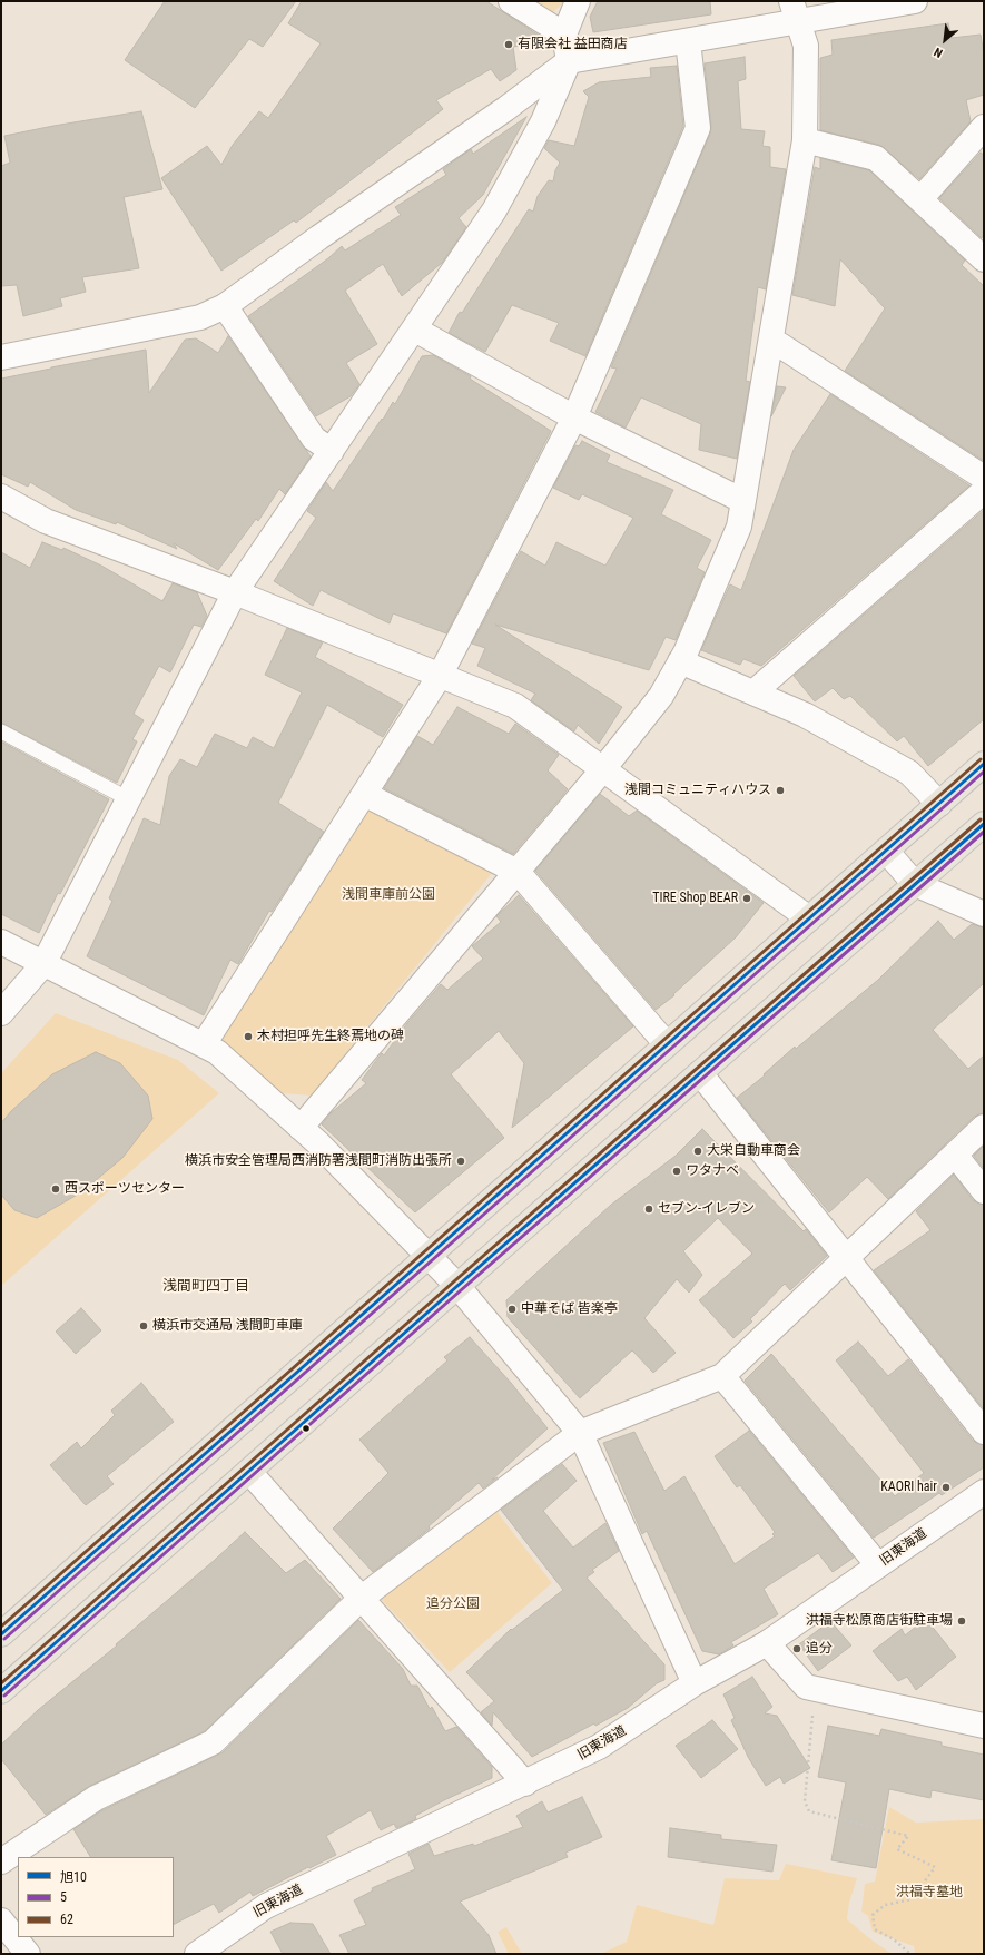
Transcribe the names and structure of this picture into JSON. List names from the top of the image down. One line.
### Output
{"streets":{"street":["旧東海道"]},"districts":["浅間町四丁目"],"parks":["浅間車庫前公園","追分公園","洪福寺墓地"],"places":["有限会社 益田商店","浅間コミュニティハウス","TIRE Shop BEAR","木村担呼先生終焉地の碑","大栄自動車商会","横浜市安全管理局西消防署浅間町消防出張所","ワタナベ","西スポーツセンター","セブン-イレブン","中華そば 皆楽亭","横浜市交通局 浅間町車庫","KAORI hair","洪福寺松原商店街駐車場","追分"],"lines":["transit line 62","transit line 旭10","transit line 5"],"legend":["旭10","5","62"],"north":"bottom left"}
